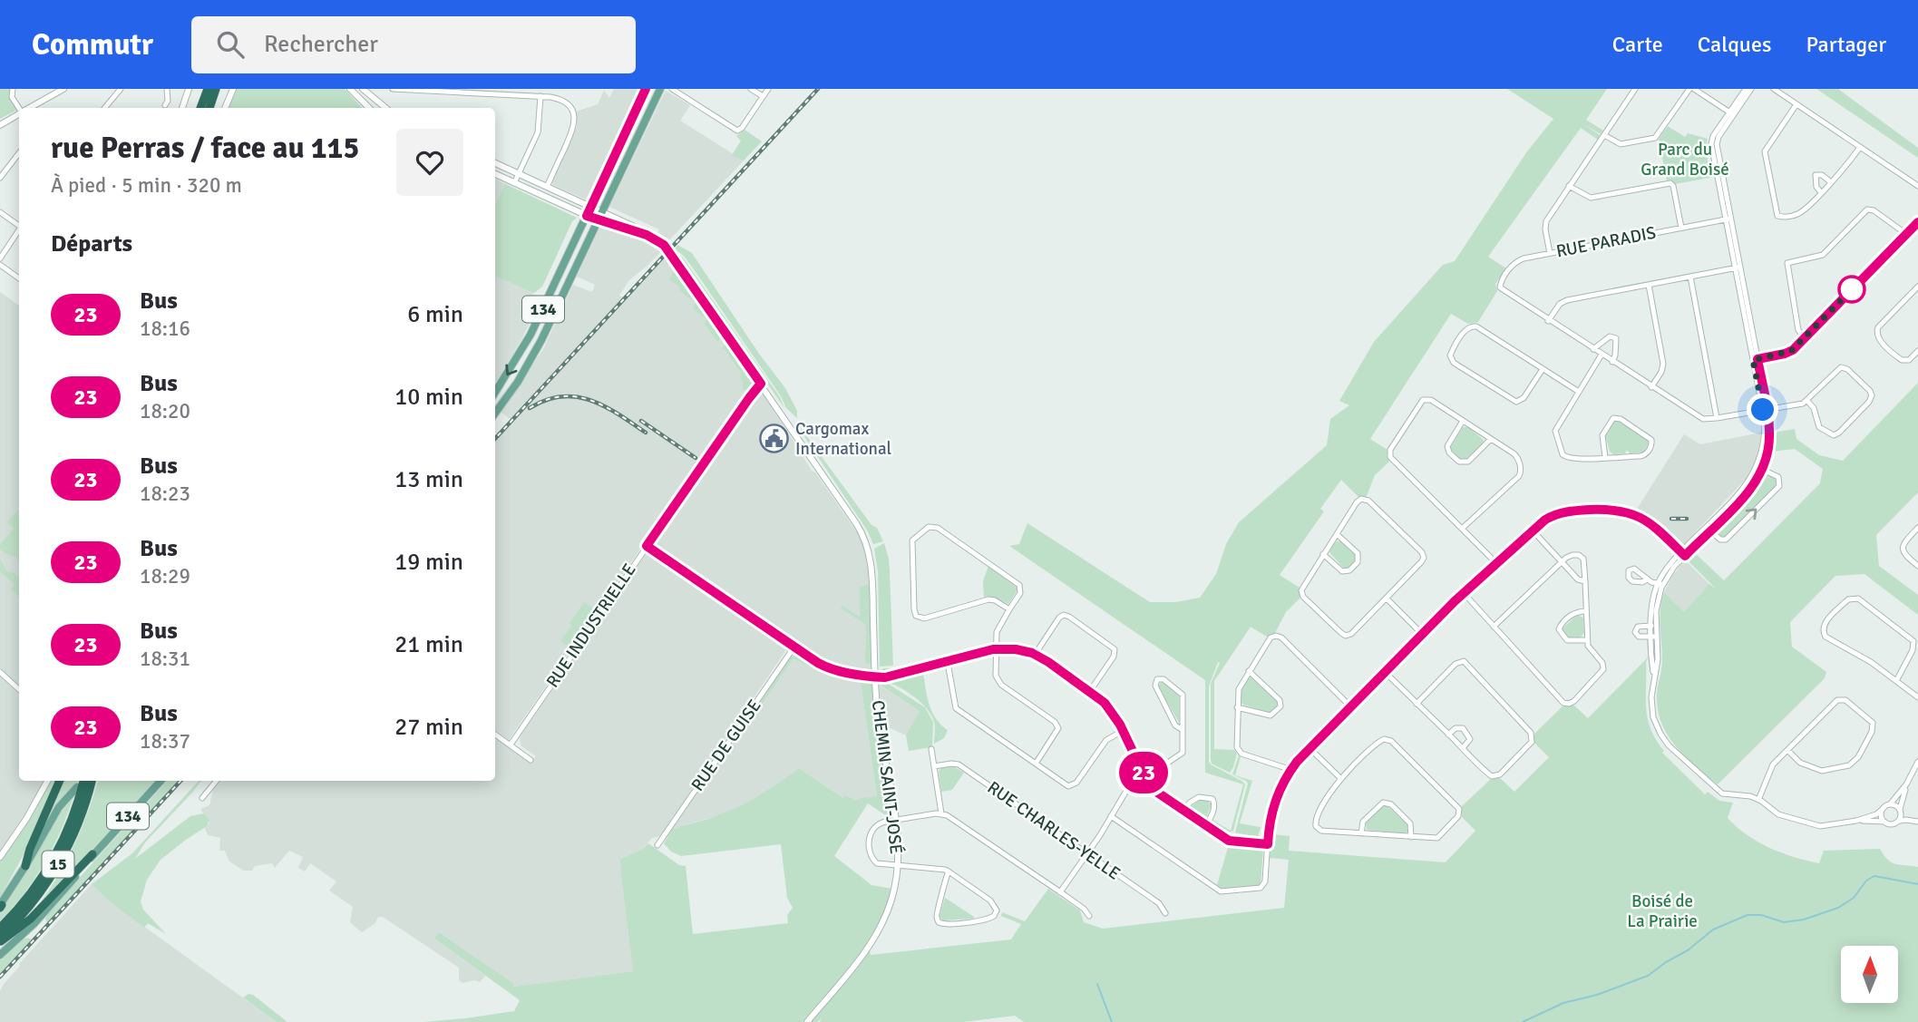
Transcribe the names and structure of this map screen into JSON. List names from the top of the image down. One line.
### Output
{"streets":{"highway":["15"],"main road":["134"],"street":["RUE PARADIS","RUE INDUSTRIELLE","RUE DE GUISE","CHEMIN SAINT-JOSÉ","RUE CHARLES-YELLE"]},"crossings":[["134","CHEMIN SAINT-JOSÉ"],["RUE INDUSTRIELLE","CHEMIN SAINT-JOSÉ"]],"parks":["Parc du Grand Boisé","Boisé de La Prairie"],"places":{"public building":["Cargomax International"]},"lines":["bus line 23"],"north":"top","page":{"header":"Commutr","search":"Rechercher","nav":["Carte","Calques","Partager"],"on_map":"23","heading":[["rue Perras / face au 115","À pied · 5 min · 320 m"],"Départs"],"list":[{"mark":"23","name":"Bus","note":"18:16","value":"6 min"},{"mark":"23","name":"Bus","note":"18:20","value":"10 min"},{"mark":"23","name":"Bus","note":"18:23","value":"13 min"},{"mark":"23","name":"Bus","note":"18:29","value":"19 min"},{"mark":"23","name":"Bus","note":"18:31","value":"21 min"},{"mark":"23","name":"Bus","note":"18:37","value":"27 min"}]}}
